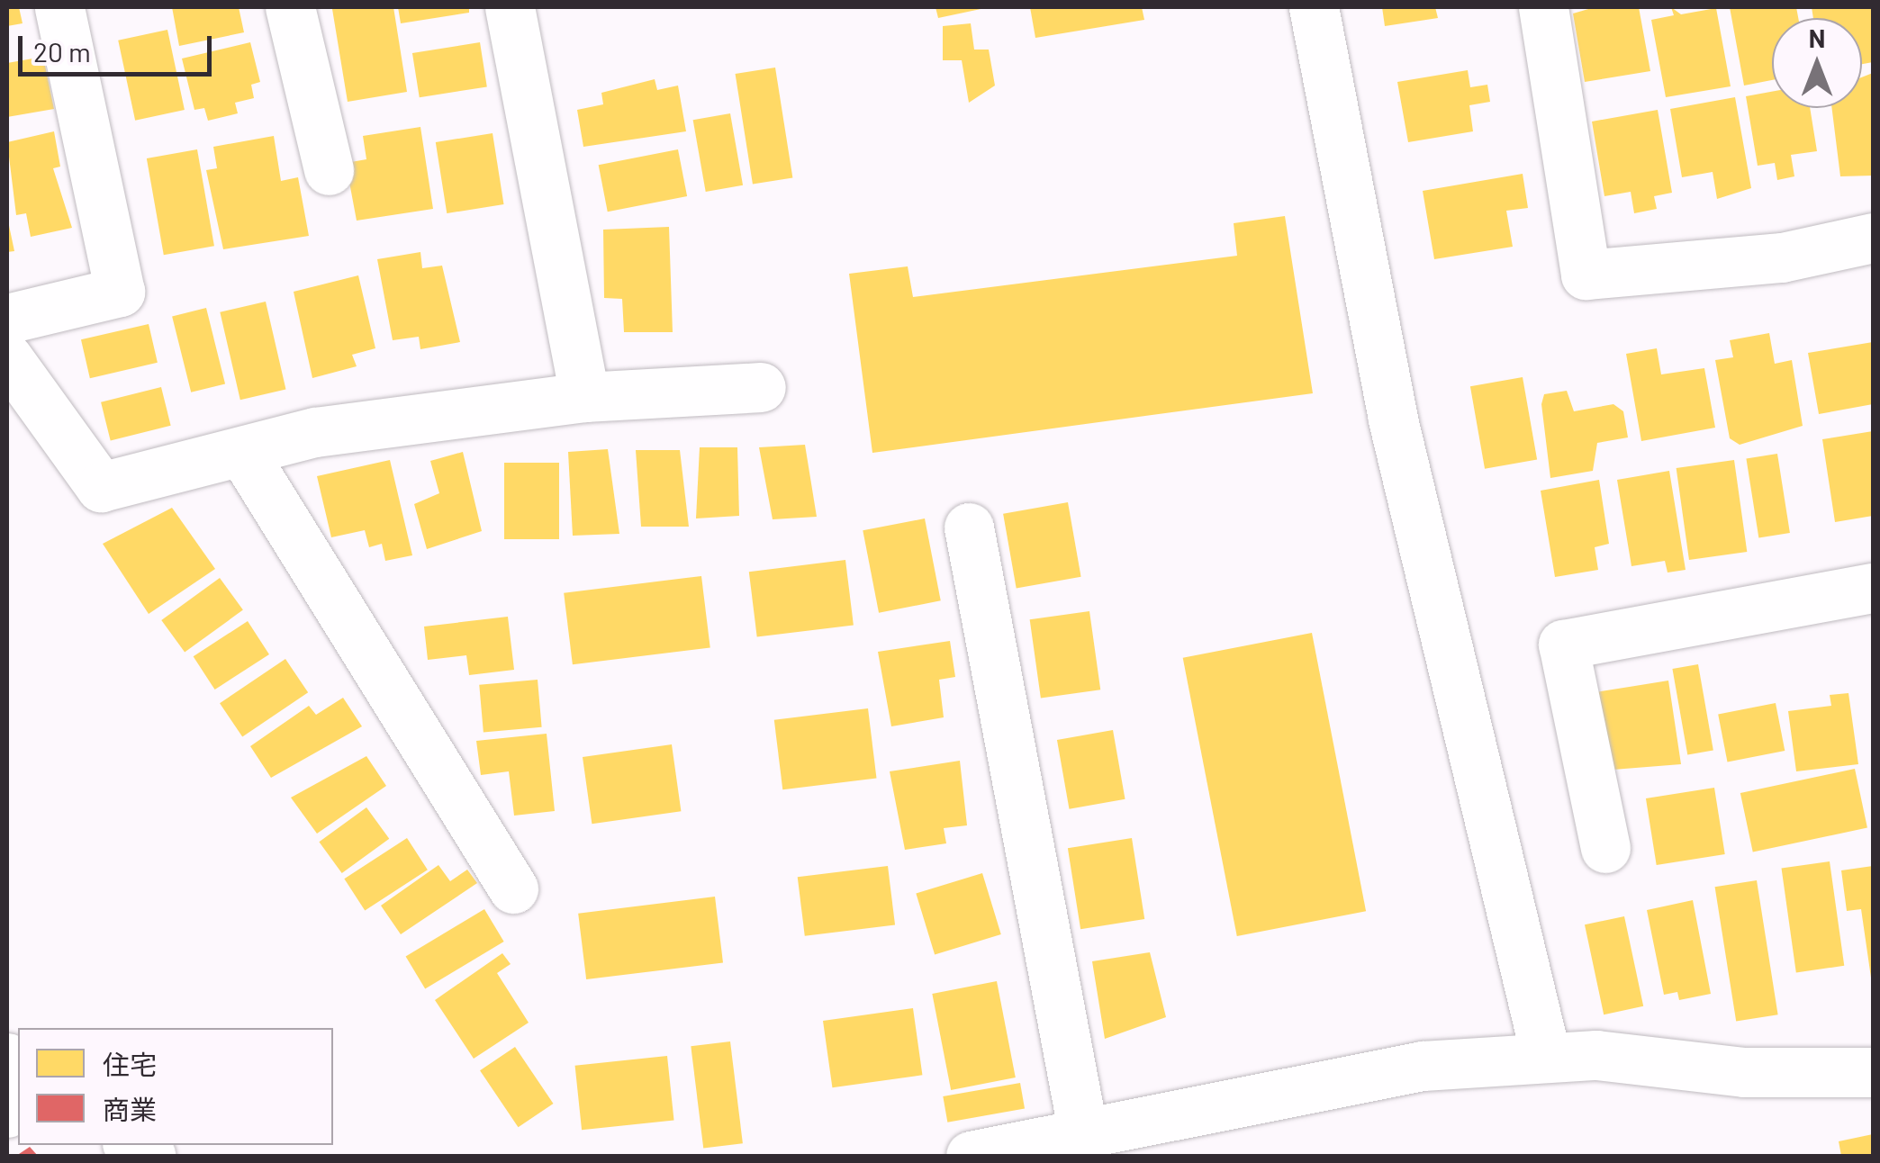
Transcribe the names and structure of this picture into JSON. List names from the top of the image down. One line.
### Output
{"legend":["住宅","商業"],"scale_bar":"20 m","north":"top"}
